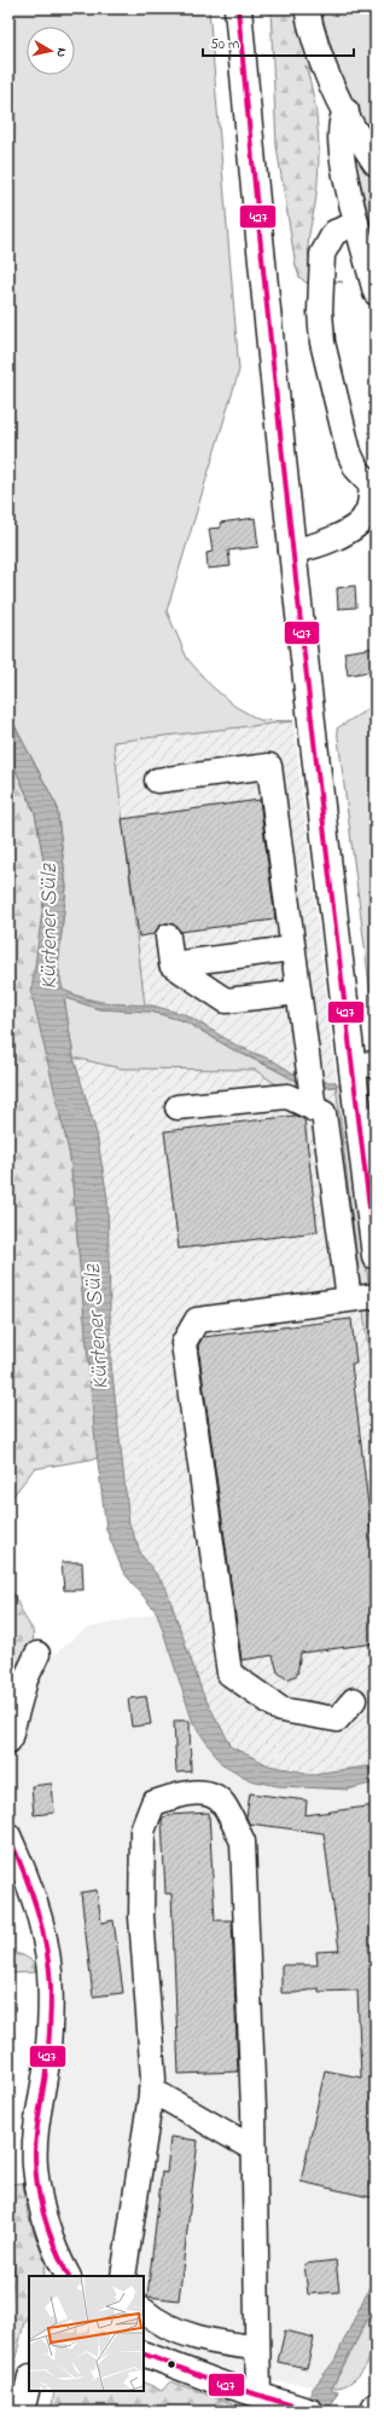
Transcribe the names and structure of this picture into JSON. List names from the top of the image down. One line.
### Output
{"water":["Kürtener Sülz"],"lines":["transit line 427"],"scale_bar":"50 m","north":"right"}
